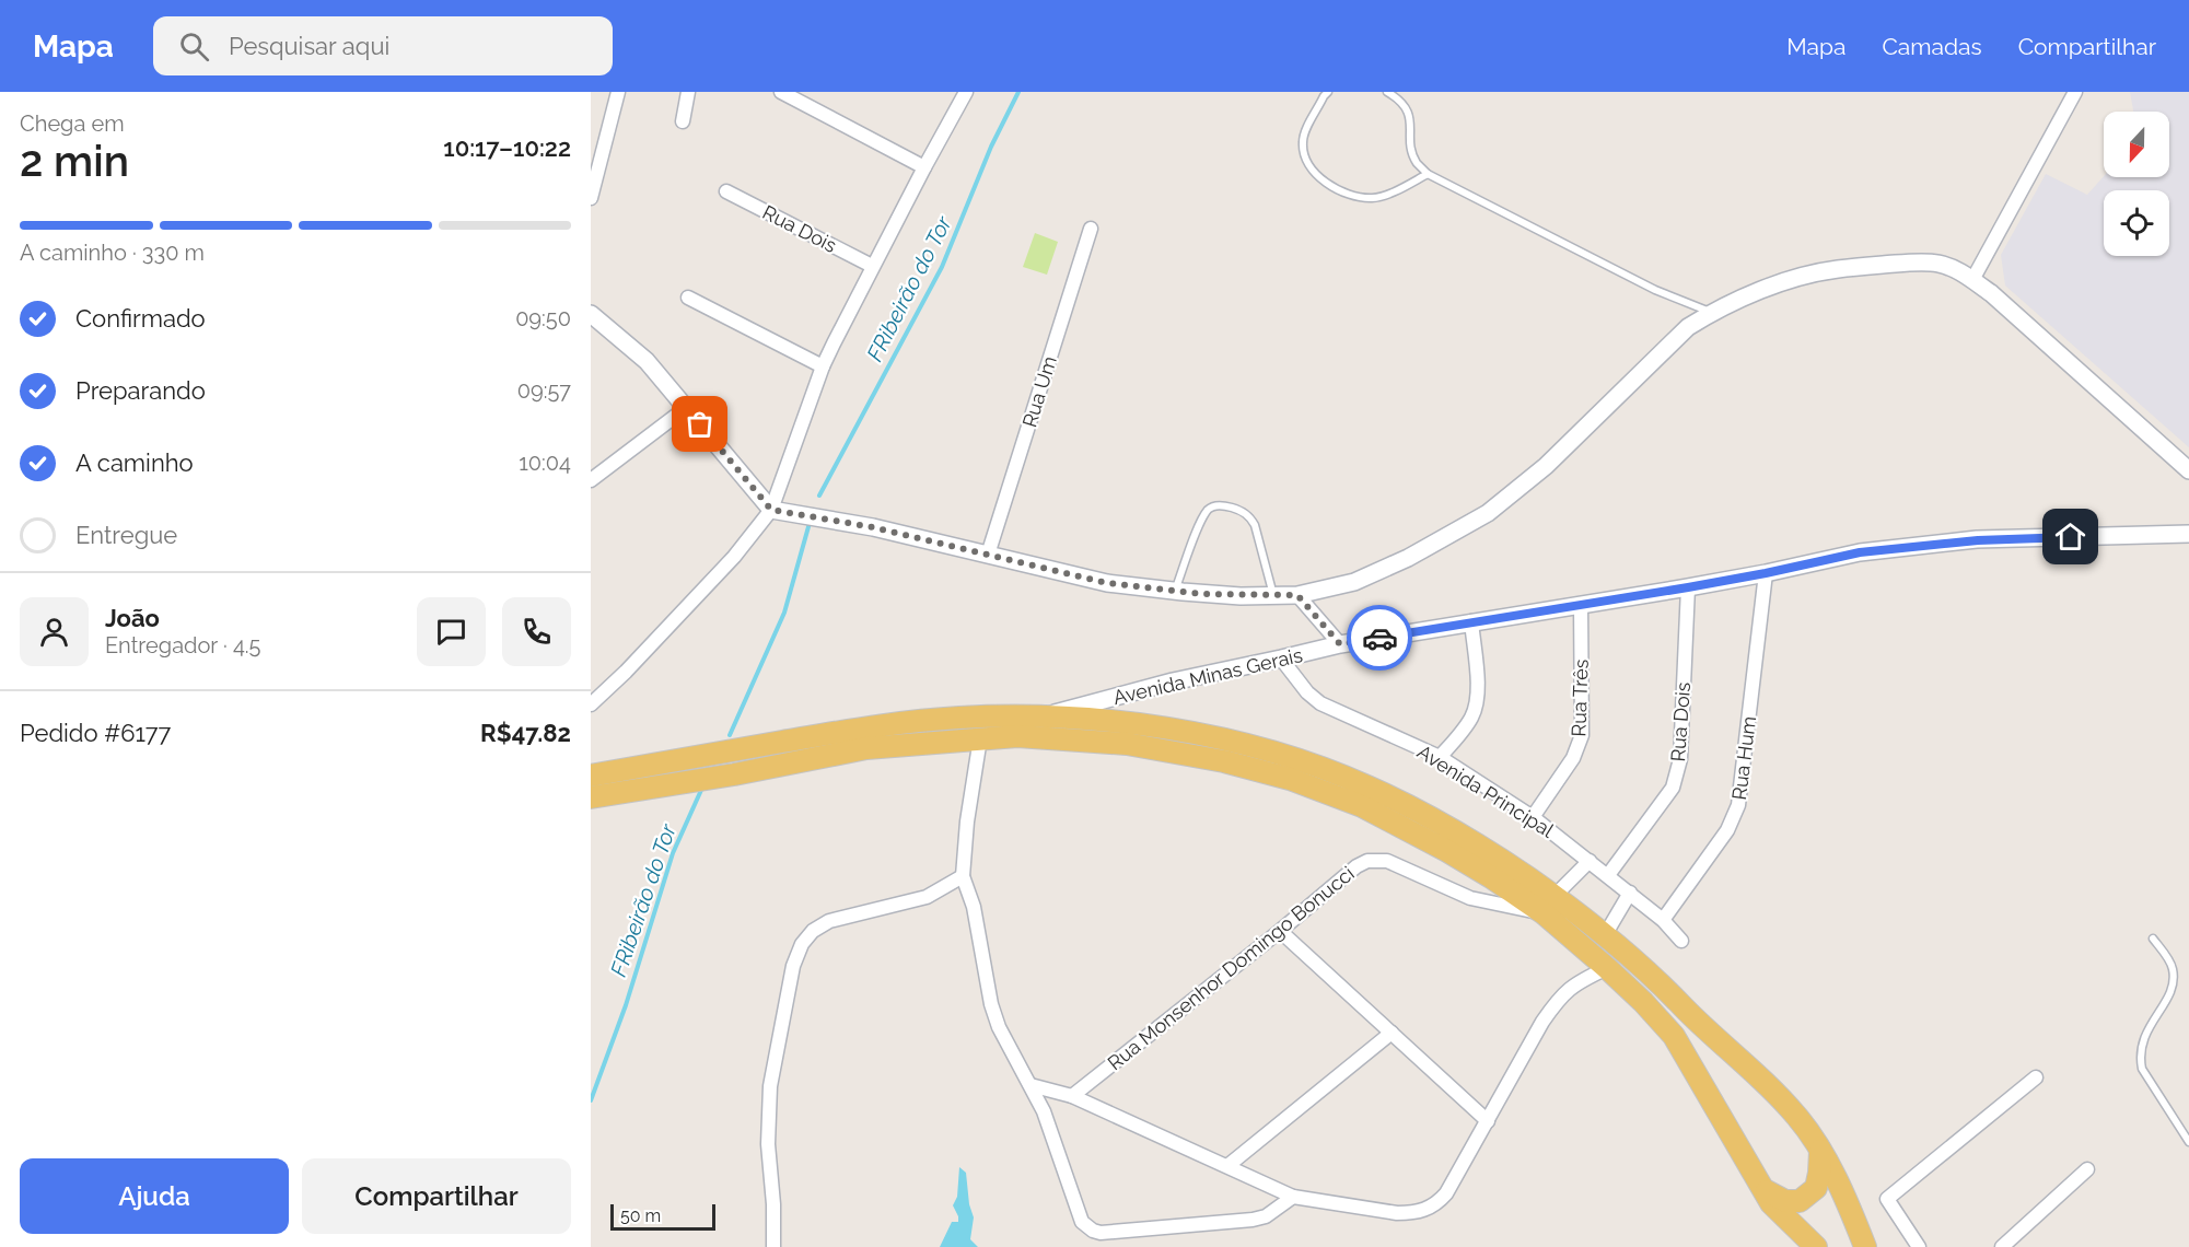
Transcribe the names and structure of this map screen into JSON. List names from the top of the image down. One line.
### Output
{"streets":{"street":["Rua Dois","Rua Um","Avenida Minas Gerais","Rua Três","Rua Hum","Avenida Principal","Rua Monsenhor Domingo Bonucci"]},"crossings":[["Rua Dois","Avenida Minas Gerais"],["Rua Dois","Avenida Principal"],["Avenida Minas Gerais","Rua Três"],["Avenida Minas Gerais","Rua Hum"],["Avenida Minas Gerais","Avenida Principal"],["Rua Três","Avenida Principal"],["Rua Hum","Avenida Principal"]],"water":["FRibeirão do Tor"],"scale_bar":"50 m","north":"bottom","page":{"header":"Mapa","search":"Pesquisar aqui","nav":["Mapa","Camadas","Compartilhar"],"heading":["2 min","Chega em","10:17–10:22"],"panel":["João","Entregador · 4.5","Pedido #6177","R$47.82"],"bar":"A caminho · 330 m","list":[["Confirmado","09:50"],["Preparando","09:57"],["A caminho","10:04"],"Entregue"],"buttons":["Ajuda","Compartilhar"],"scale":"50 m"}}
